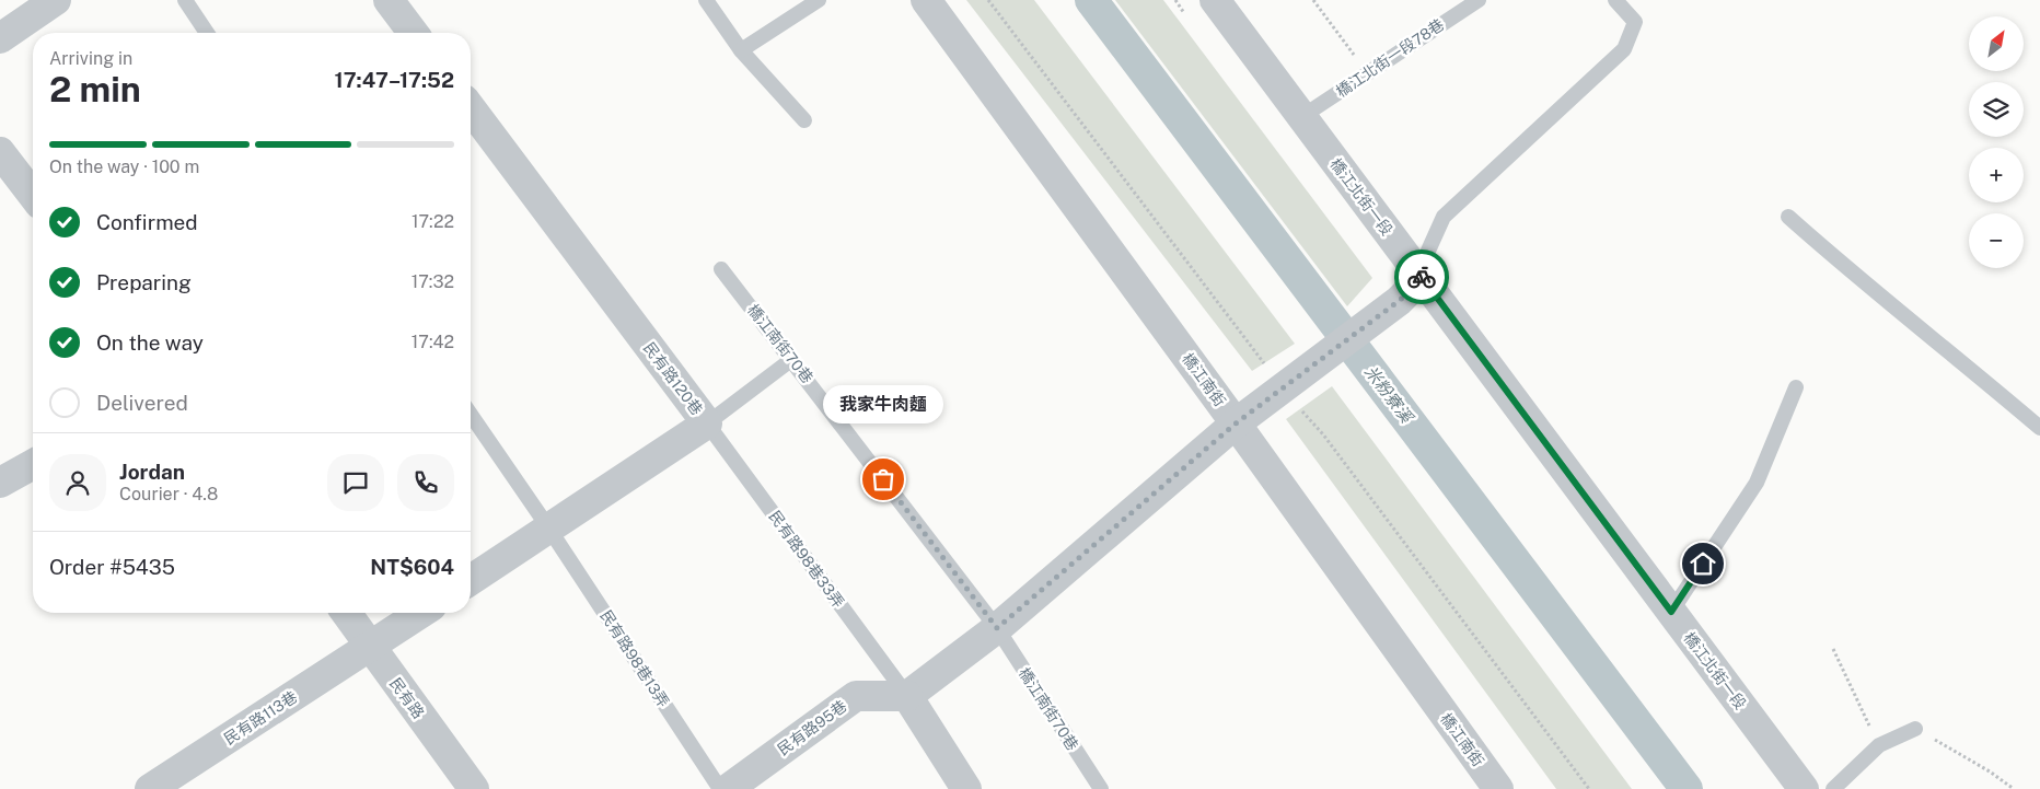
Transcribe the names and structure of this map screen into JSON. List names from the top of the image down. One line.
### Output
{"streets":{"street":["橋江北街一段","民有路120巷","橋江南街","民有路","民有路113巷","民有路95巷"],"lane":["橋江北街一段78巷","橋江南街70巷","民有路98巷33弄","民有路98巷13弄"]},"crossings":[["橋江北街一段78巷","橋江北街一段"],["民有路120巷","民有路98巷33弄"],["民有路120巷","民有路98巷13弄"],["民有路98巷33弄","民有路95巷"],["民有路","民有路113巷"]],"water":["米粉寮溪"],"places":["我家牛肉麵"],"north":"top right","page":{"map_buttons":["+","−"],"heading":["2 min","Arriving in","17:47–17:52"],"panel":["Jordan","Courier · 4.8","Order #5435","NT$604"],"bar":"On the way · 100 m","list":[["Confirmed","17:22"],["Preparing","17:32"],["On the way","17:42"],"Delivered"],"bubble":"我家牛肉麵"}}
